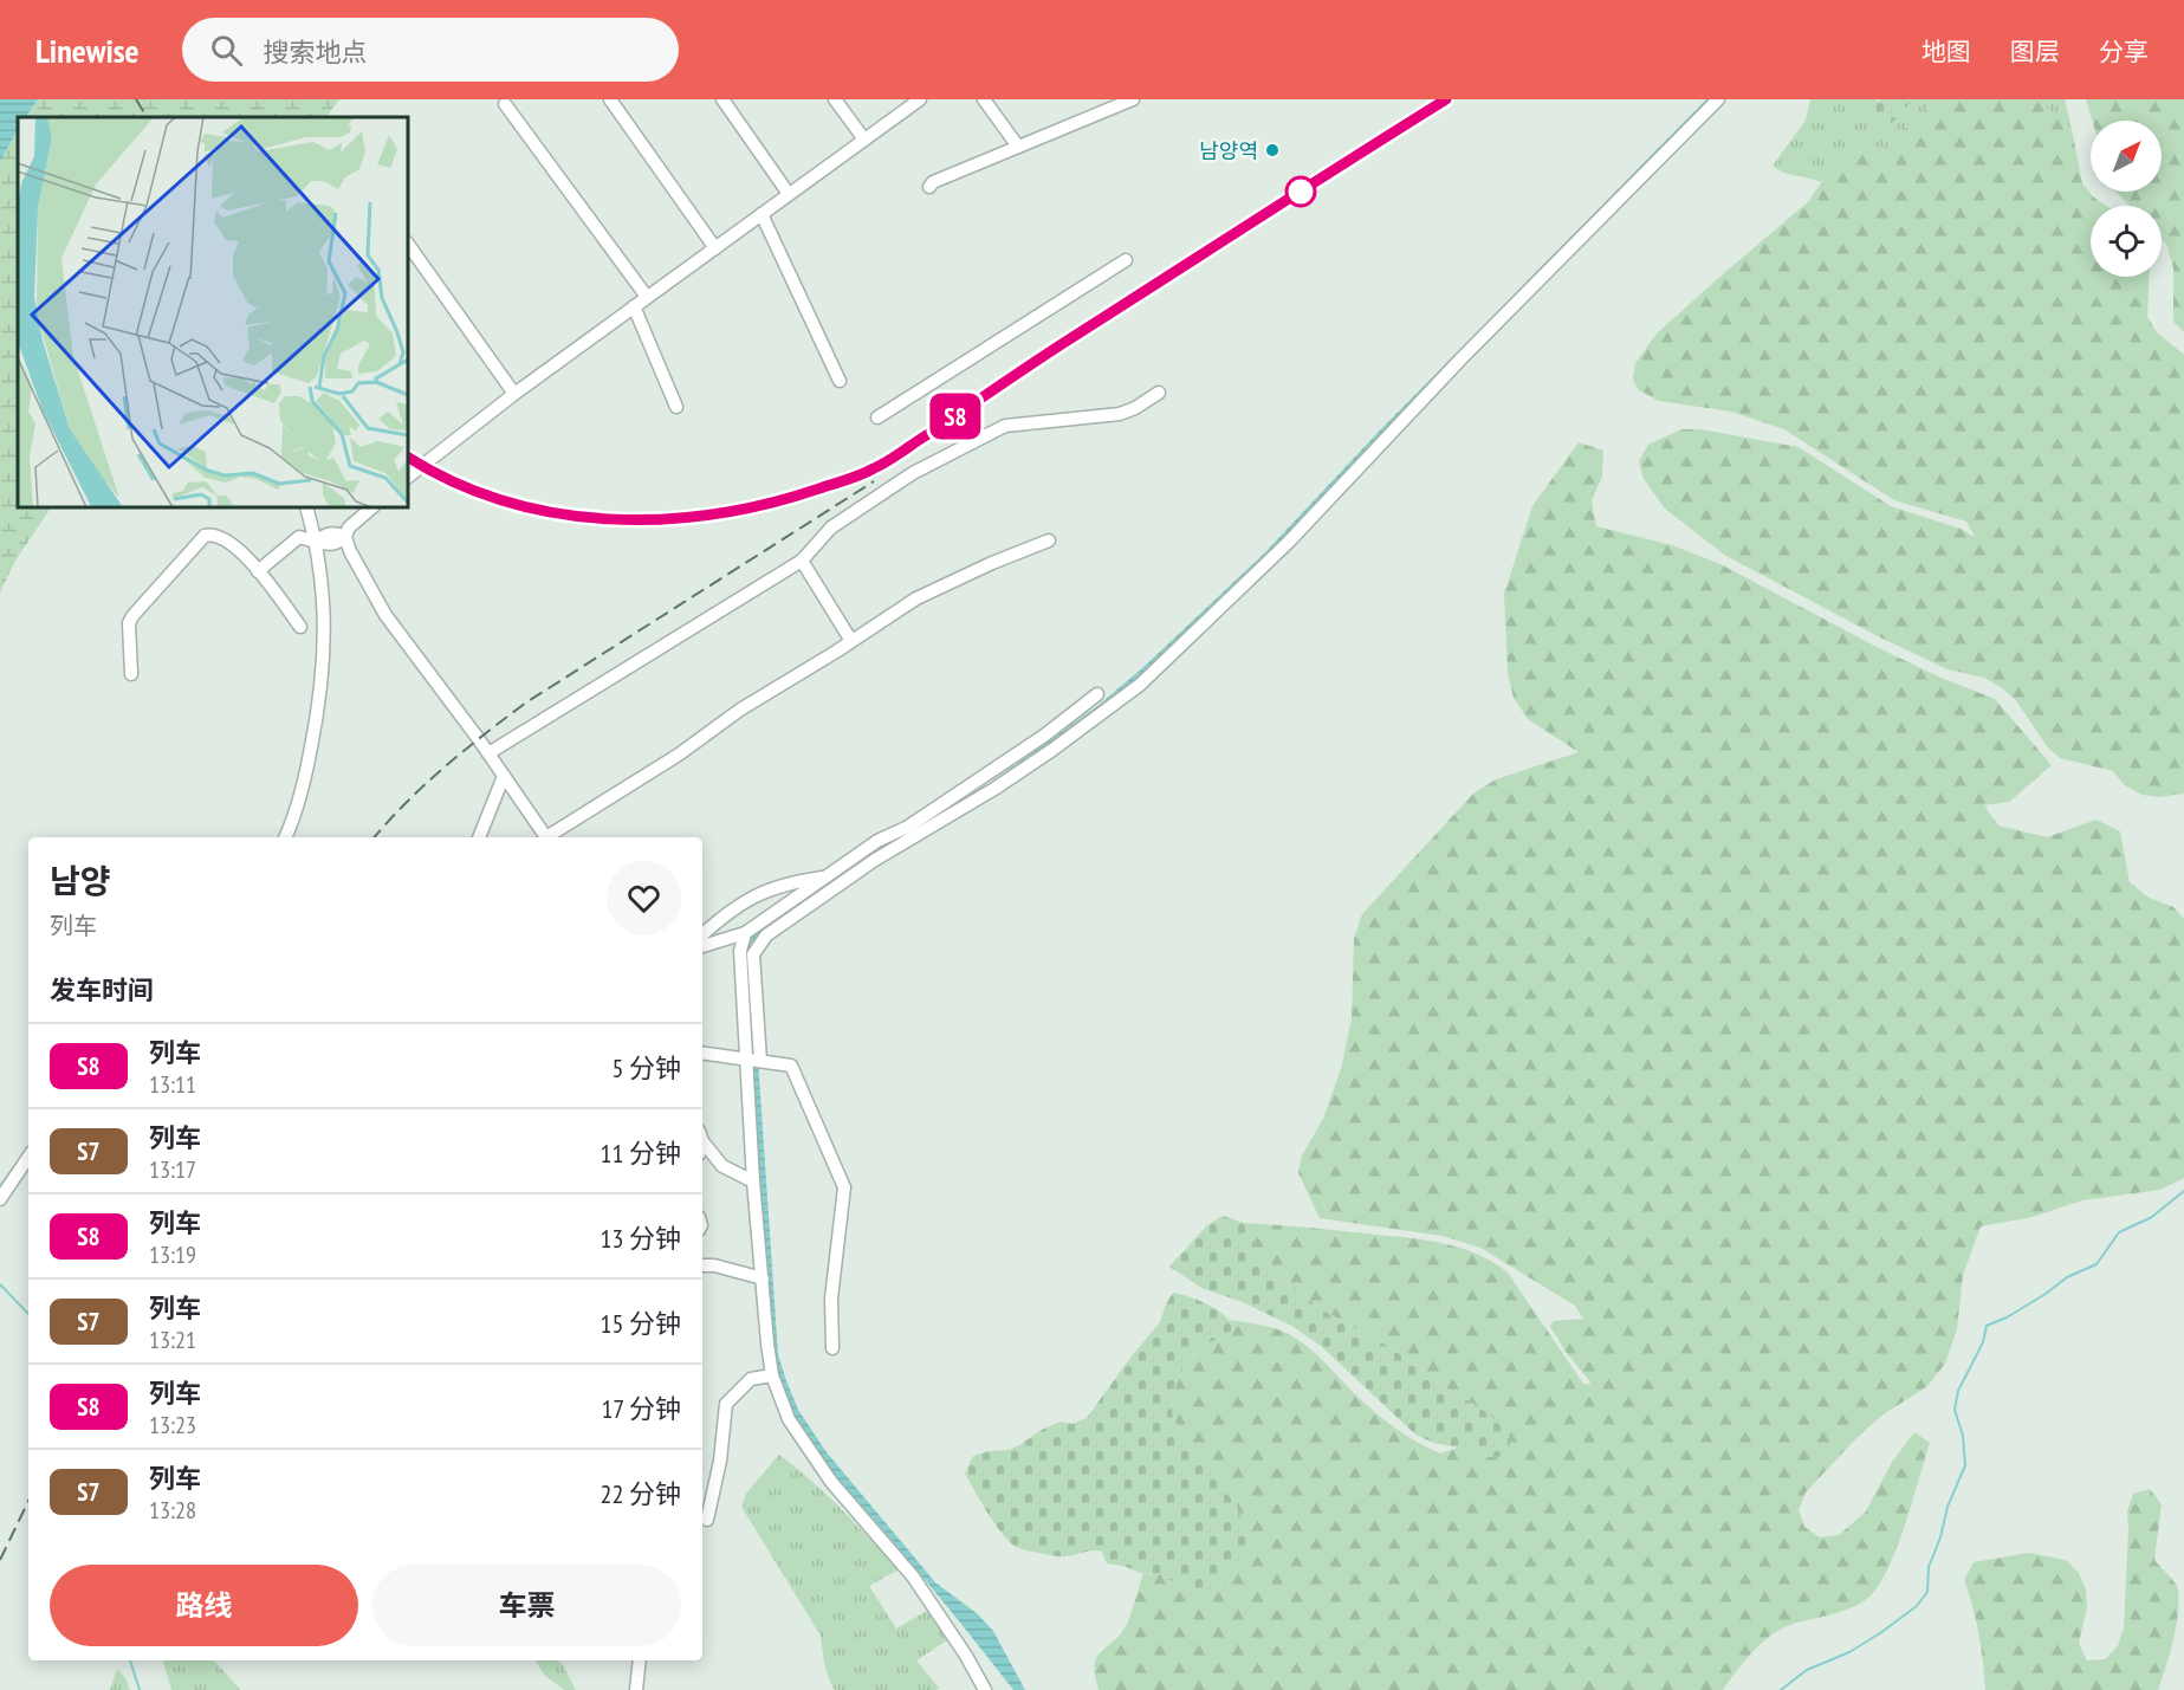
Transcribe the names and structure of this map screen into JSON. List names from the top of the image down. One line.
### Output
{"places":["남양역"],"north":"top right","page":{"header":"Linewise","search":"搜索地点","nav":["地图","图层","分享"],"on_map":"S8","heading":[["남양","列车"],"发车时间"],"list":[{"mark":"S8","name":"列车","note":"13:11","value":"5 分钟"},{"mark":"S7","name":"列车","note":"13:17","value":"11 分钟"},{"mark":"S8","name":"列车","note":"13:19","value":"13 分钟"},{"mark":"S7","name":"列车","note":"13:21","value":"15 分钟"},{"mark":"S8","name":"列车","note":"13:23","value":"17 分钟"},{"mark":"S7","name":"列车","note":"13:28","value":"22 分钟"}],"buttons":["路线","车票"]}}
